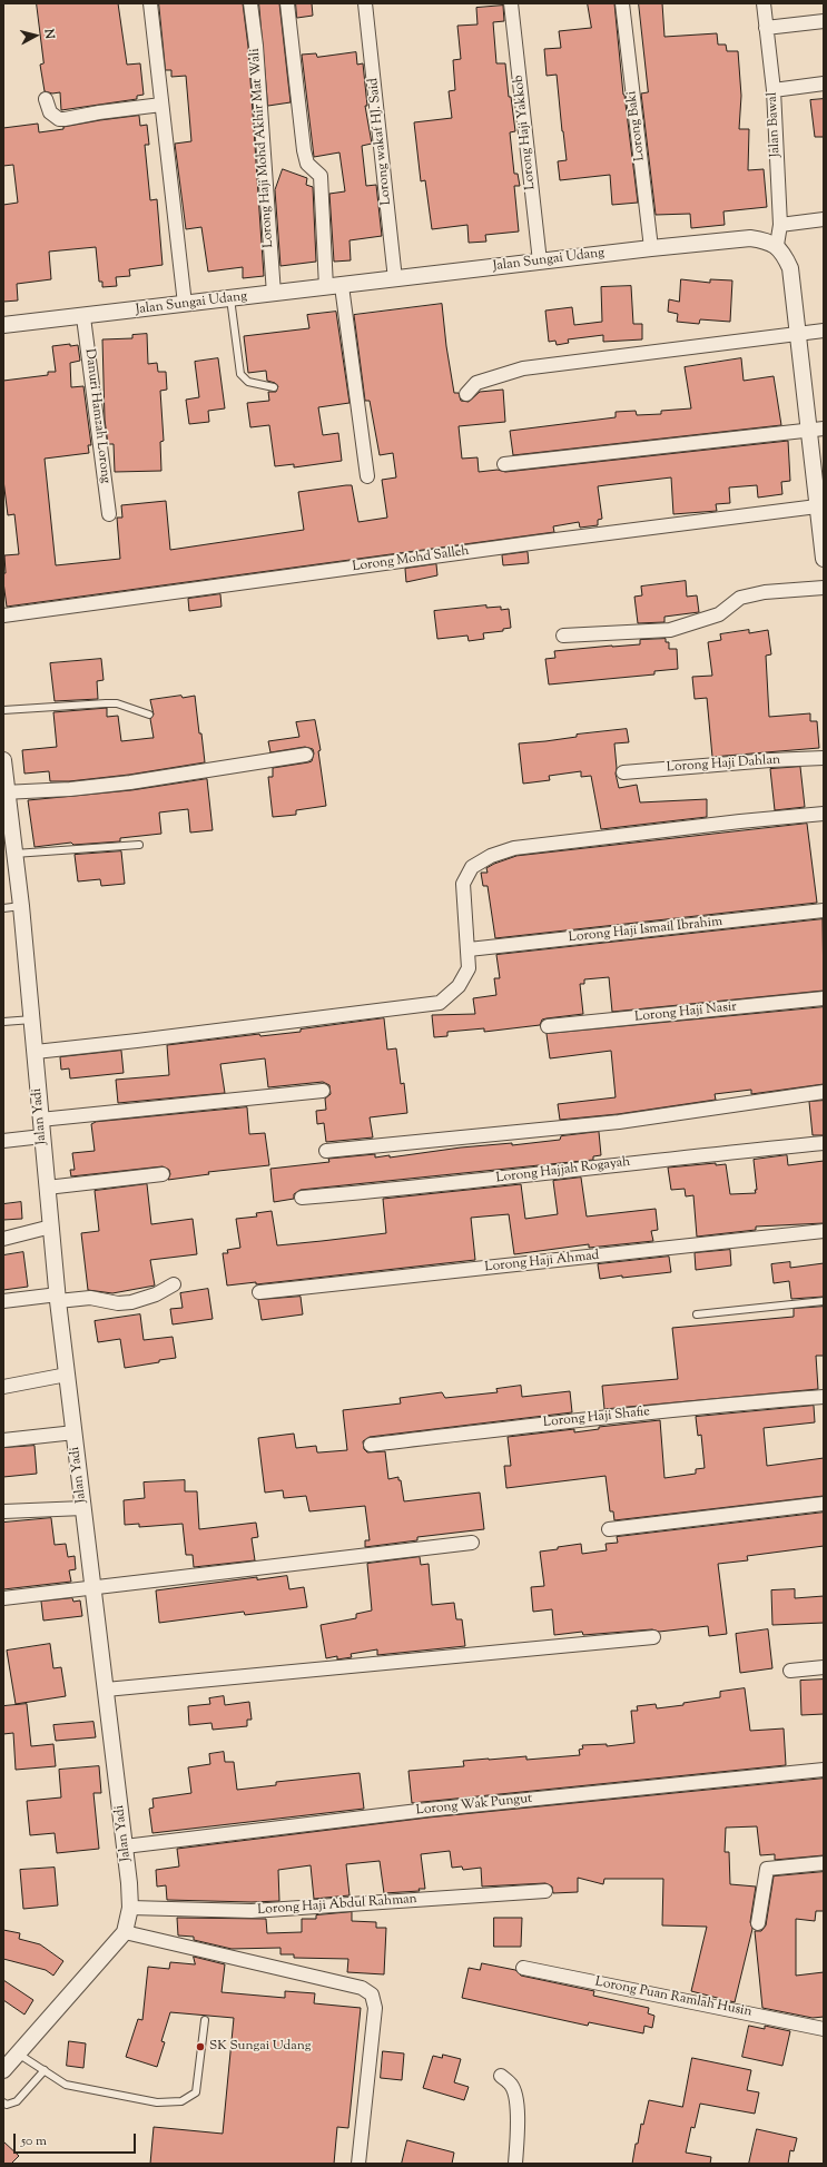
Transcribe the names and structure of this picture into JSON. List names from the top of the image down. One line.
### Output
{"streets":{"street":["Jalan Bawal","Lorong Baki","Lorong Haji Yakkob","Lorong wakaf HJ. Said","Lorong Haji Mohd Akhir Mat Wali","Jalan Sungai Udang","Danuri Hamzah Lorong","Lorong Mohd Salleh","Lorong Haji Dahlan","Lorong Haji Ismail Ibrahim","Lorong Haji Nasir","Jalan Yadi","Lorong Hajjah Rogayah","Lorong Haji Ahmad","Lorong Haji Shafie","Lorong Wak Pungut","Lorong Haji Abdul Rahman","Lorong Puan Ramlah Husin"]},"crossings":[["Jalan Bawal","Jalan Sungai Udang"],["Lorong Baki","Jalan Sungai Udang"],["Lorong Haji Yakkob","Jalan Sungai Udang"],["Lorong wakaf HJ. Said","Jalan Sungai Udang"],["Lorong Haji Mohd Akhir Mat Wali","Jalan Sungai Udang"],["Jalan Sungai Udang","Danuri Hamzah Lorong"],["Jalan Yadi","Lorong Wak Pungut"],["Jalan Yadi","Lorong Haji Abdul Rahman"]],"places":["SK Sungai Udang"],"scale_bar":"50 m","north":"right"}
